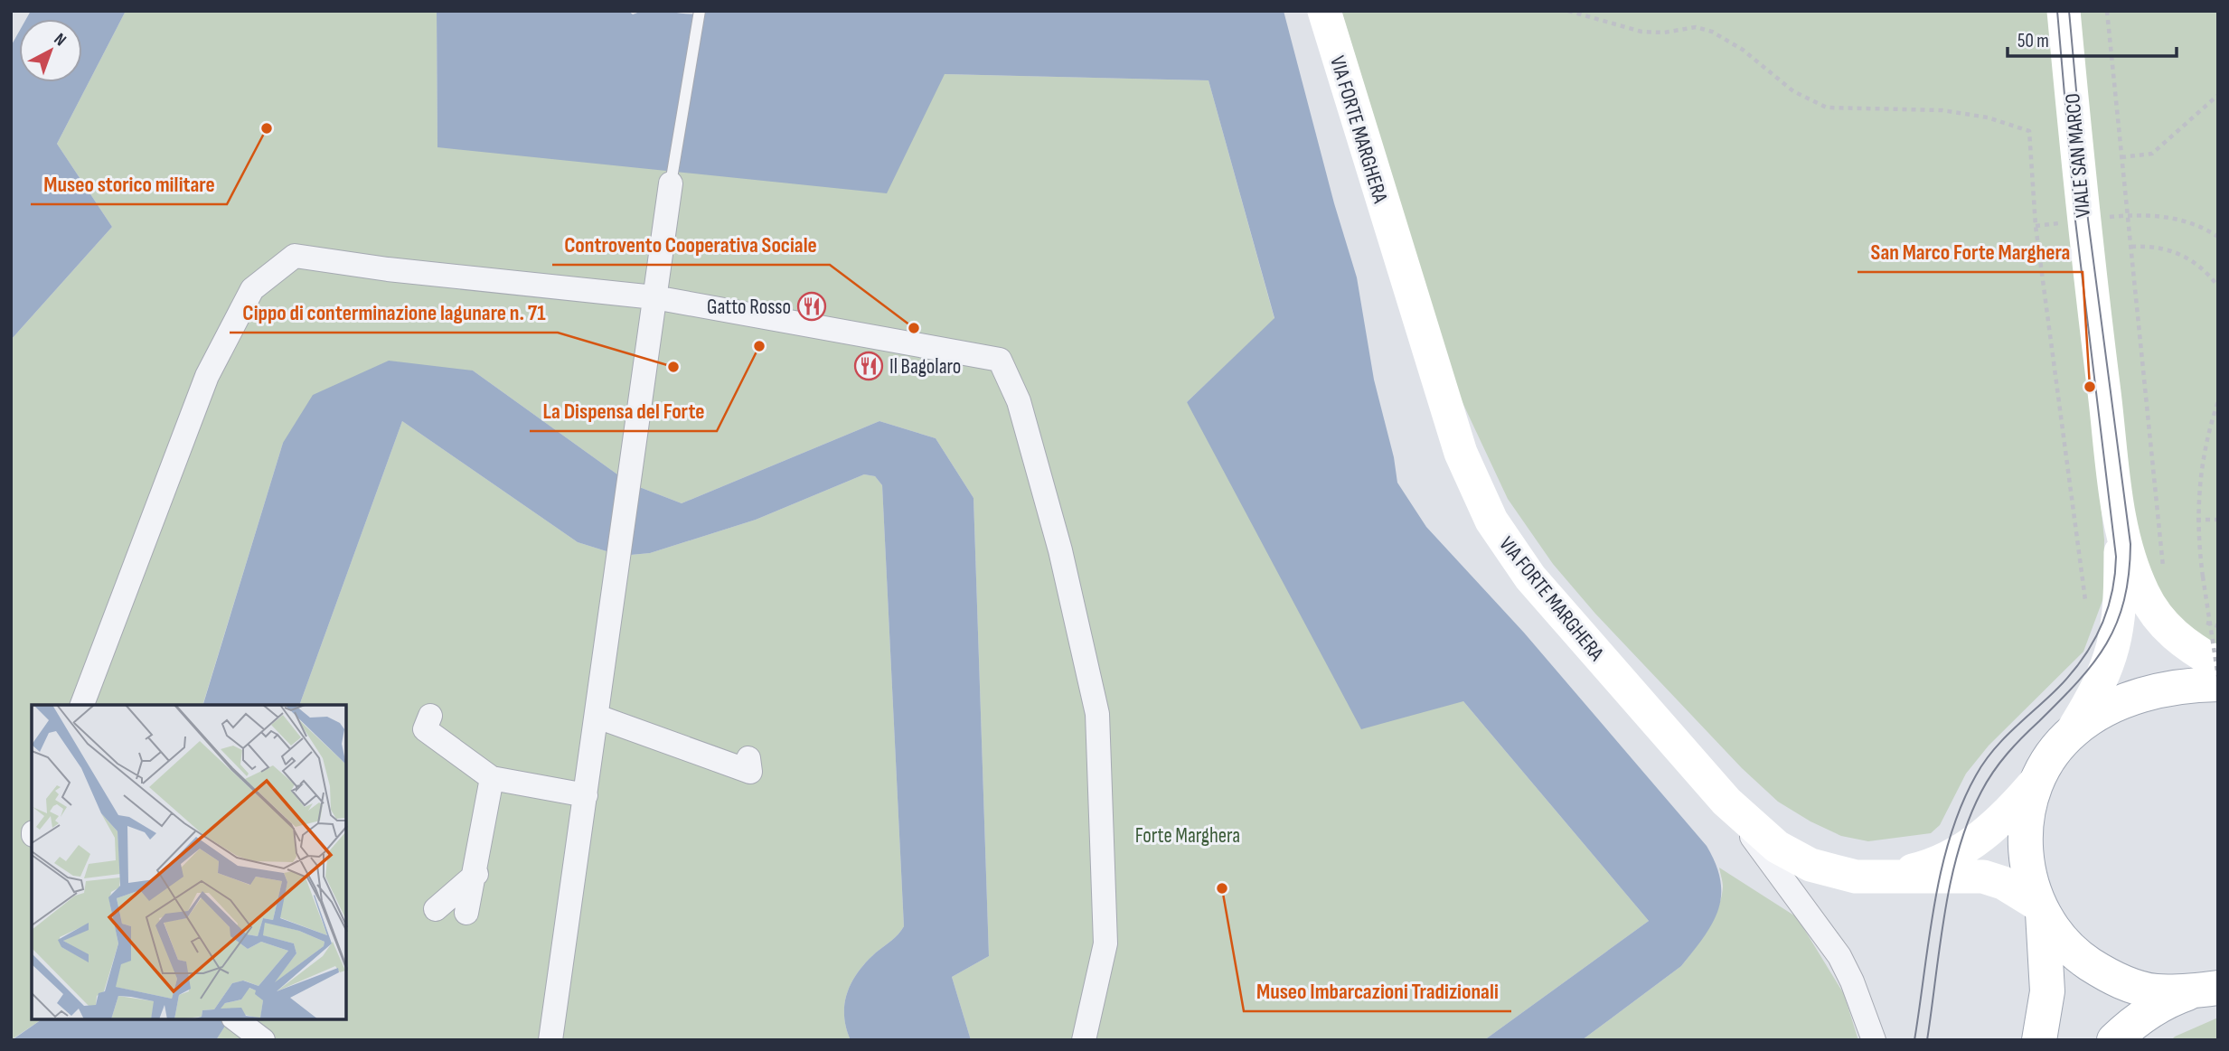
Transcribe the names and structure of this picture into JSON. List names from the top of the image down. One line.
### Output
{"streets":{"street":["VIA FORTE MARGHERA","VIALE SAN MARCO"]},"parks":["Forte Marghera"],"places":{"other":["Museo storico militare","Controvento Cooperativa Sociale","La Dispensa del Forte","Cippo di conterminazione lagunare n. 71","San Marco Forte Marghera","Museo Imbarcazioni Tradizionali"],"restaurant":["Gatto Rosso","Il Bagolaro"]},"scale_bar":"50 m","north":"top right"}
